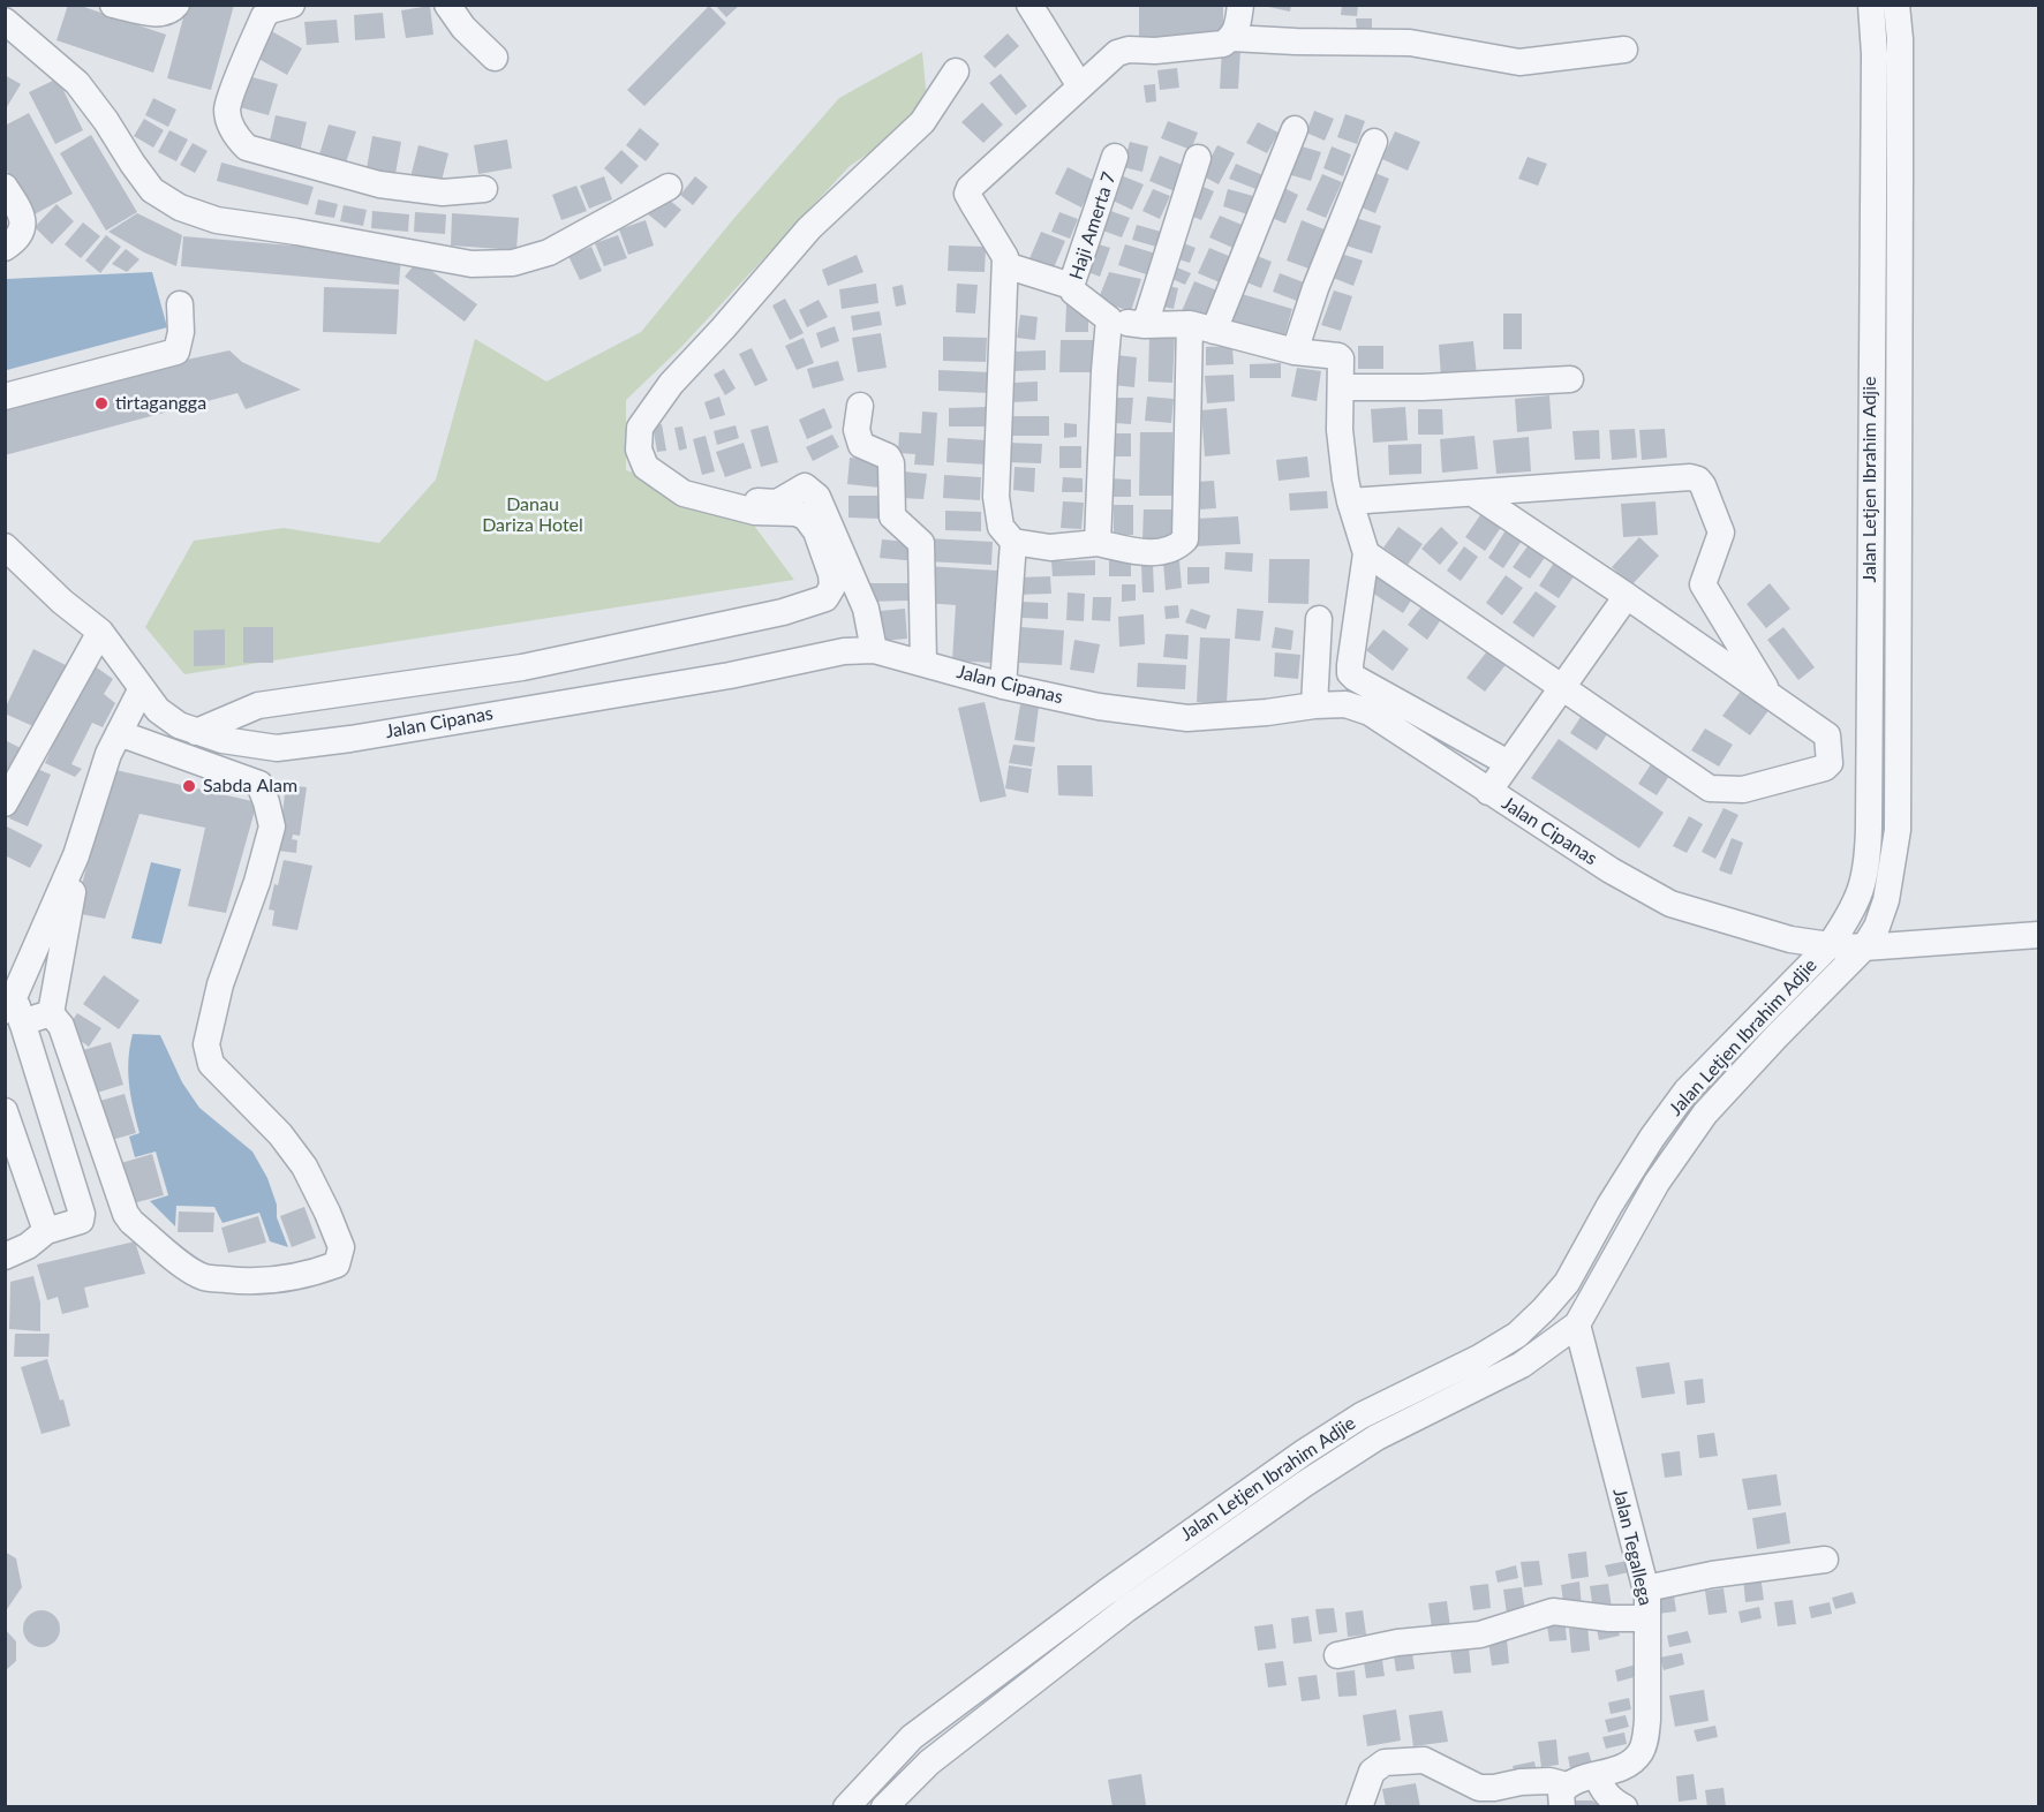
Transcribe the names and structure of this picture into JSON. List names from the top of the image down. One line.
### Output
{"streets":{"street":["Haji Amerta 7","Jalan Letjen Ibrahim Adjie","Jalan Cipanas","Jalan Tegallega"]},"crossings":[["Jalan Letjen Ibrahim Adjie","Jalan Cipanas"],["Jalan Letjen Ibrahim Adjie","Jalan Tegallega"]],"parks":["Danau Dariza Hotel"],"places":["tirtagangga","Sabda Alam"]}
